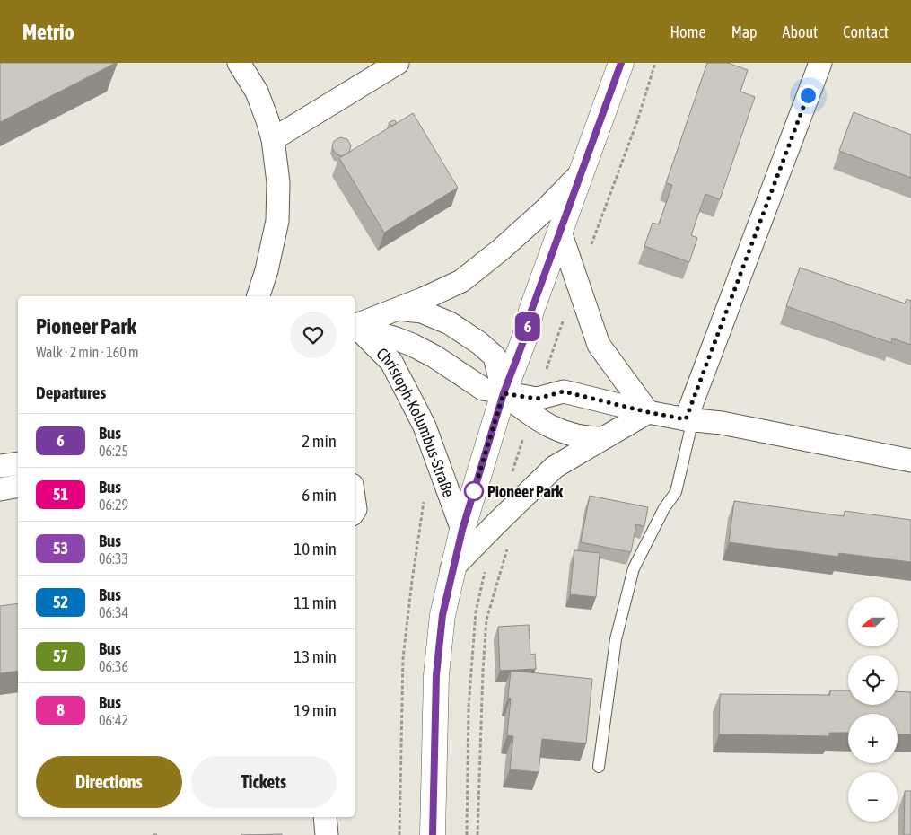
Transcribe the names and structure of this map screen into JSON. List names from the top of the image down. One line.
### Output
{"streets":{"street":["Christoph-Kolumbus-Straße"]},"places":["Pioneer Park"],"lines":["bus line 6"],"north":"left","page":{"header":"Metrio","nav":["Home","Map","About","Contact"],"on_map":"6","heading":[["Pioneer Park","Walk · 2 min · 160 m"],"Departures"],"list":[{"mark":"6","name":"Bus","note":"06:25","value":"2 min"},{"mark":"51","name":"Bus","note":"06:29","value":"6 min"},{"mark":"53","name":"Bus","note":"06:33","value":"10 min"},{"mark":"52","name":"Bus","note":"06:34","value":"11 min"},{"mark":"57","name":"Bus","note":"06:36","value":"13 min"},{"mark":"8","name":"Bus","note":"06:42","value":"19 min"}],"map_buttons":["+","−"],"buttons":["Directions","Tickets"]}}
